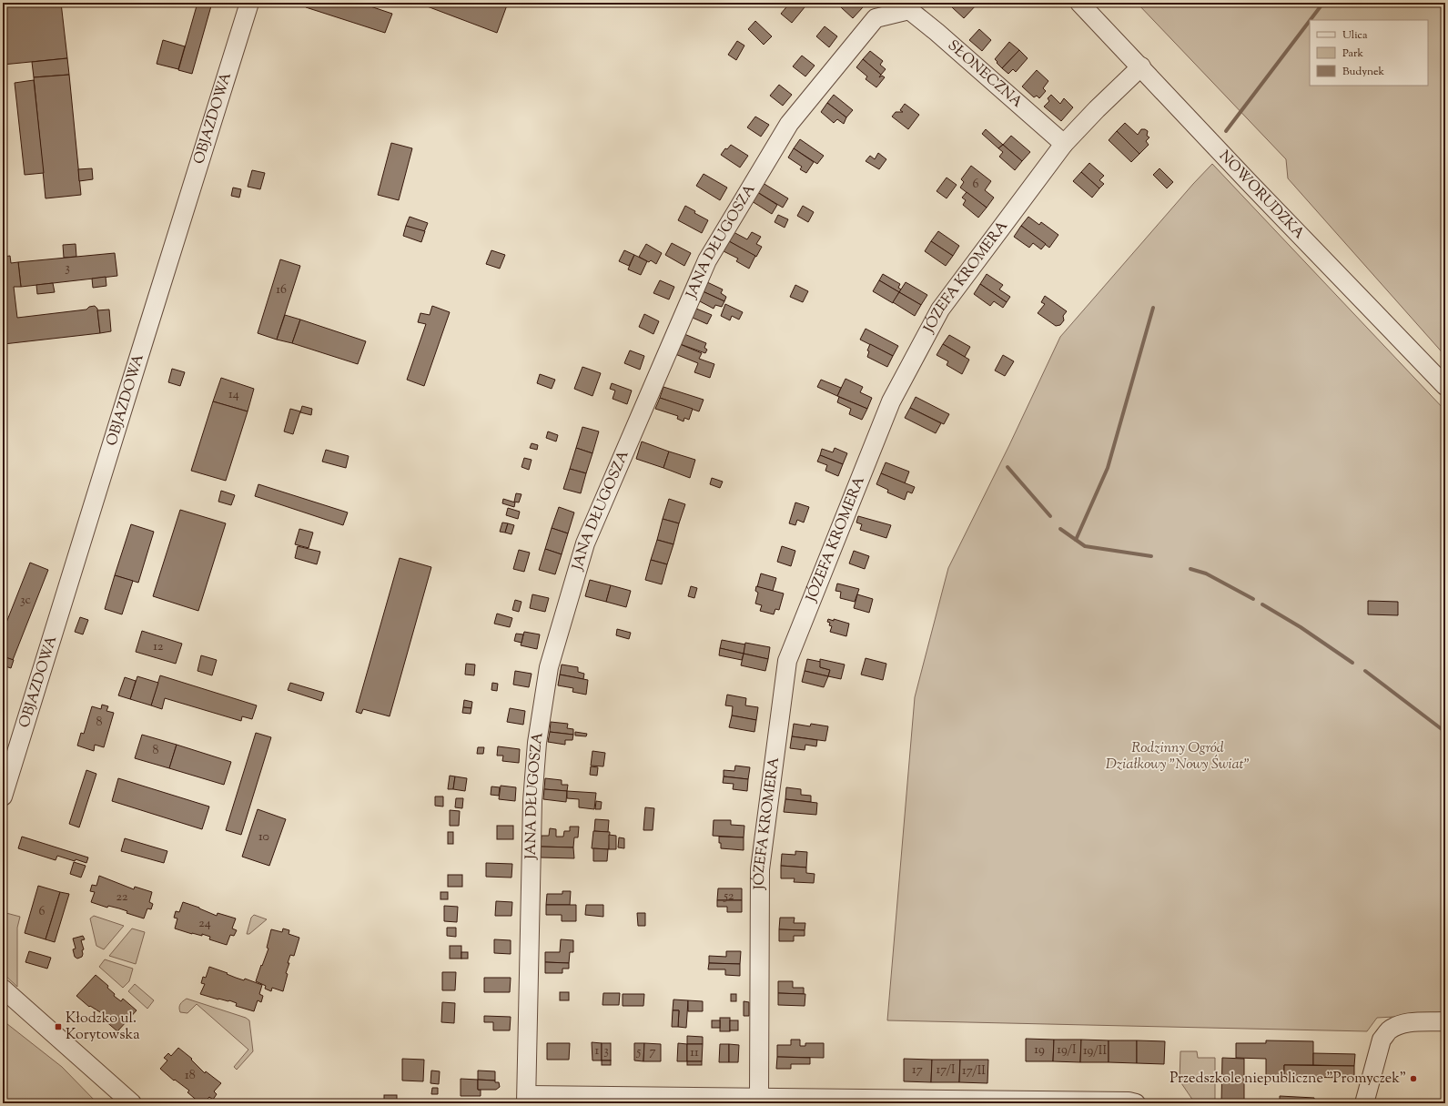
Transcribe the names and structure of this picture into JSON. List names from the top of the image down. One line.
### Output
{"streets":{"street":["SŁONECZNA","OBJAZDOWA","NOWORUDZKA","JANA DŁUGOSZA","JÓZEFA KROMERA"]},"crossings":[["SŁONECZNA","JANA DŁUGOSZA"],["SŁONECZNA","JÓZEFA KROMERA"],["NOWORUDZKA","JÓZEFA KROMERA"]],"parks":["Rodzinny Ogród Działkowy \"Nowy Świat\""],"places":{"transit":["Kłodzko ul. Korytowska"],"other":["Przedszkole niepubliczne \"Promyczek\""]},"house_numbers":["6","3","16","14","3c","12","8","8","10","52","22","6","24","19","19/I","1","3","19/II","5","7","11","17","17/I","17/II","18"],"legend":["Ulica","Park","Budynek"]}
